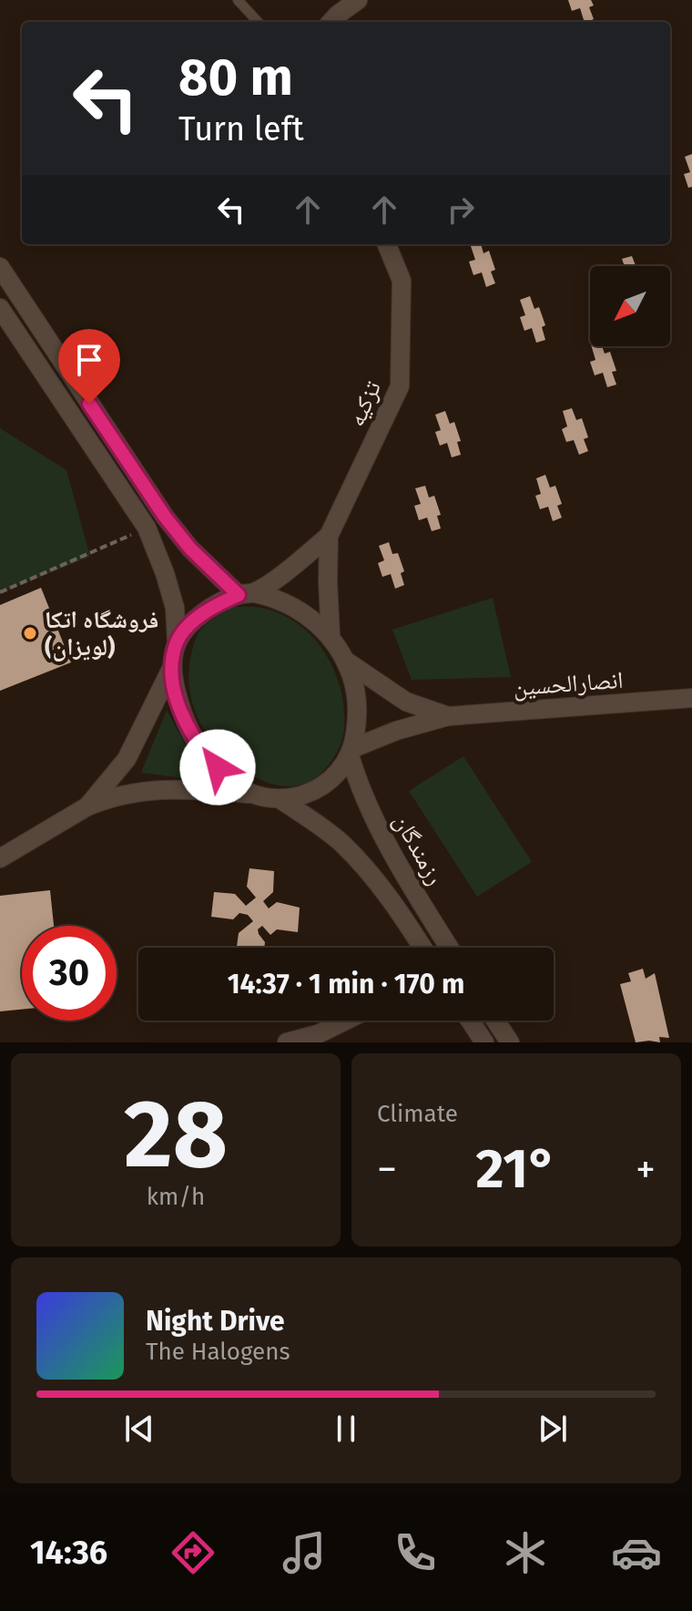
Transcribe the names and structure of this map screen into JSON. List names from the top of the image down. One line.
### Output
{"streets":{"street":["تزکیه","انصارالحسین","رزمندگان"]},"crossings":[["تزکیه","رزمندگان"]],"places":["فروشگاه اتکا (لویزان)"],"north":"bottom left","page":{"turn":["80 m","Turn left"],"limit":"30","trip":"14:37 · 1 min · 170 m","tile":[["28","km/h"],"Climate"],"heat":["−","21°","+"],"song":["Night Drive","The Halogens"],"tabs":"14:36"}}
